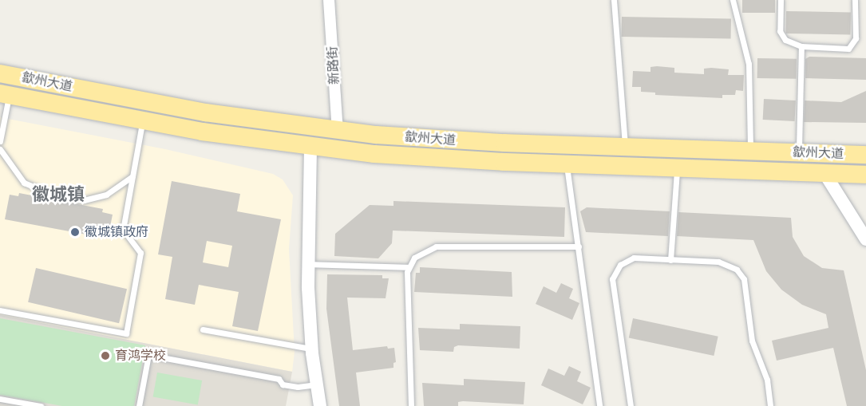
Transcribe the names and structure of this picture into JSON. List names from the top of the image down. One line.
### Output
{"streets":{"highway":["歙州大道"],"street":["新路街"]},"crossings":[["新路街","歙州大道"]],"districts":["徽城镇"],"places":["徽城镇政府","育鸿学校"]}
